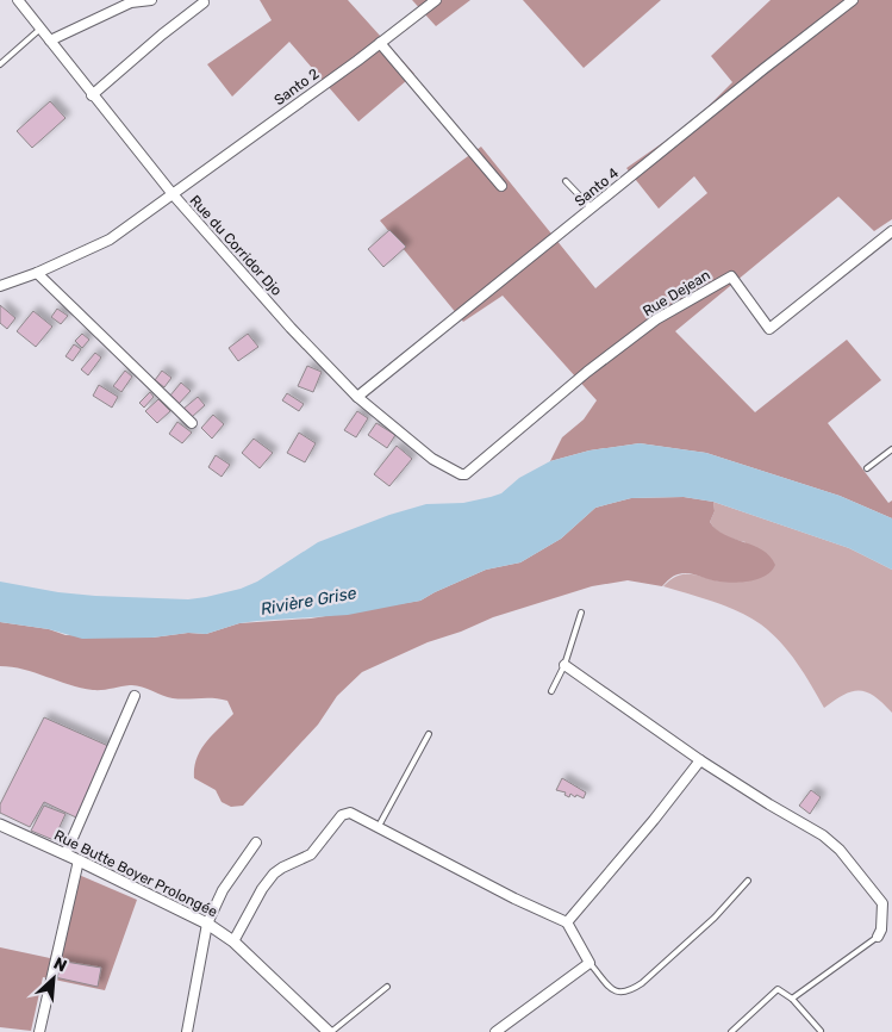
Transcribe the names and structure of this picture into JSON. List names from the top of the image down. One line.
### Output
{"streets":{"street":["Santo 2","Santo 4","Rue du Corridor Djo","Rue Dejean","Rue Butte Boyer Prolongée"]},"crossings":[["Santo 2","Rue du Corridor Djo"],["Santo 4","Rue du Corridor Djo"],["Rue du Corridor Djo","Rue Dejean"]],"water":["Rivière Grise"],"north":"top right"}
